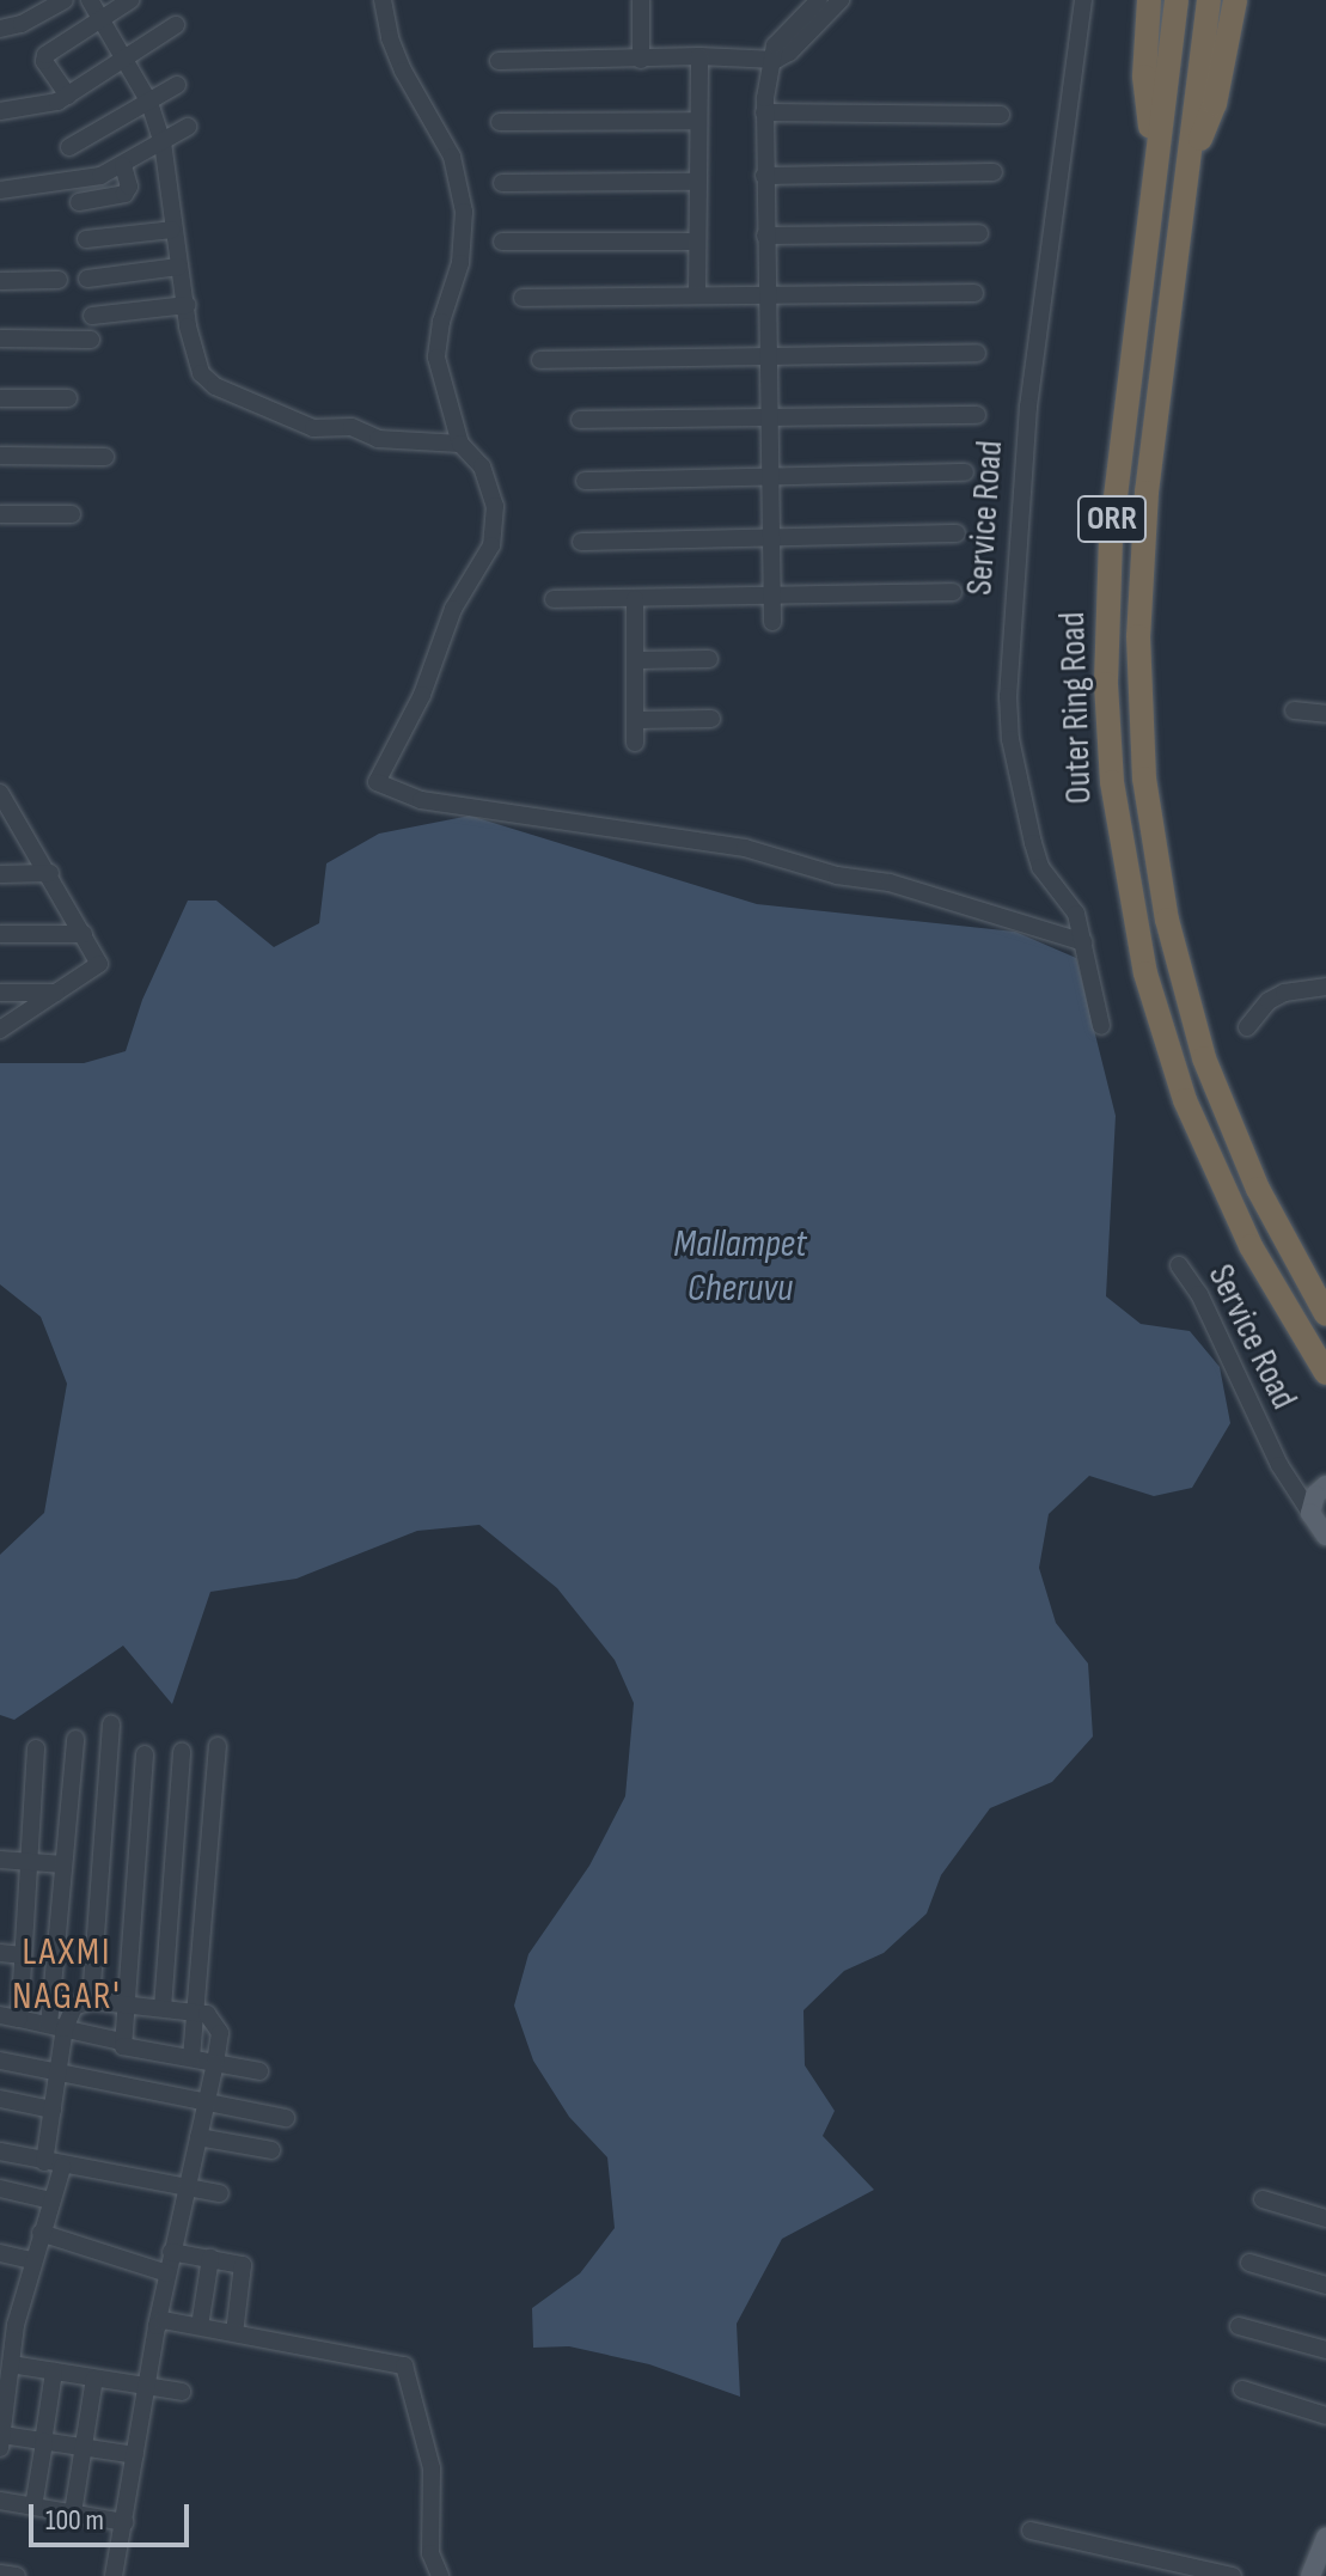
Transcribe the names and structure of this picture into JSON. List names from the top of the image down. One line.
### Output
{"streets":{"highway":["ORR","Outer Ring Road"],"main road":["Service Road"]},"districts":["LAXMI NAGAR'"],"water":["Mallampet Cheruvu"],"scale_bar":"100 m"}
